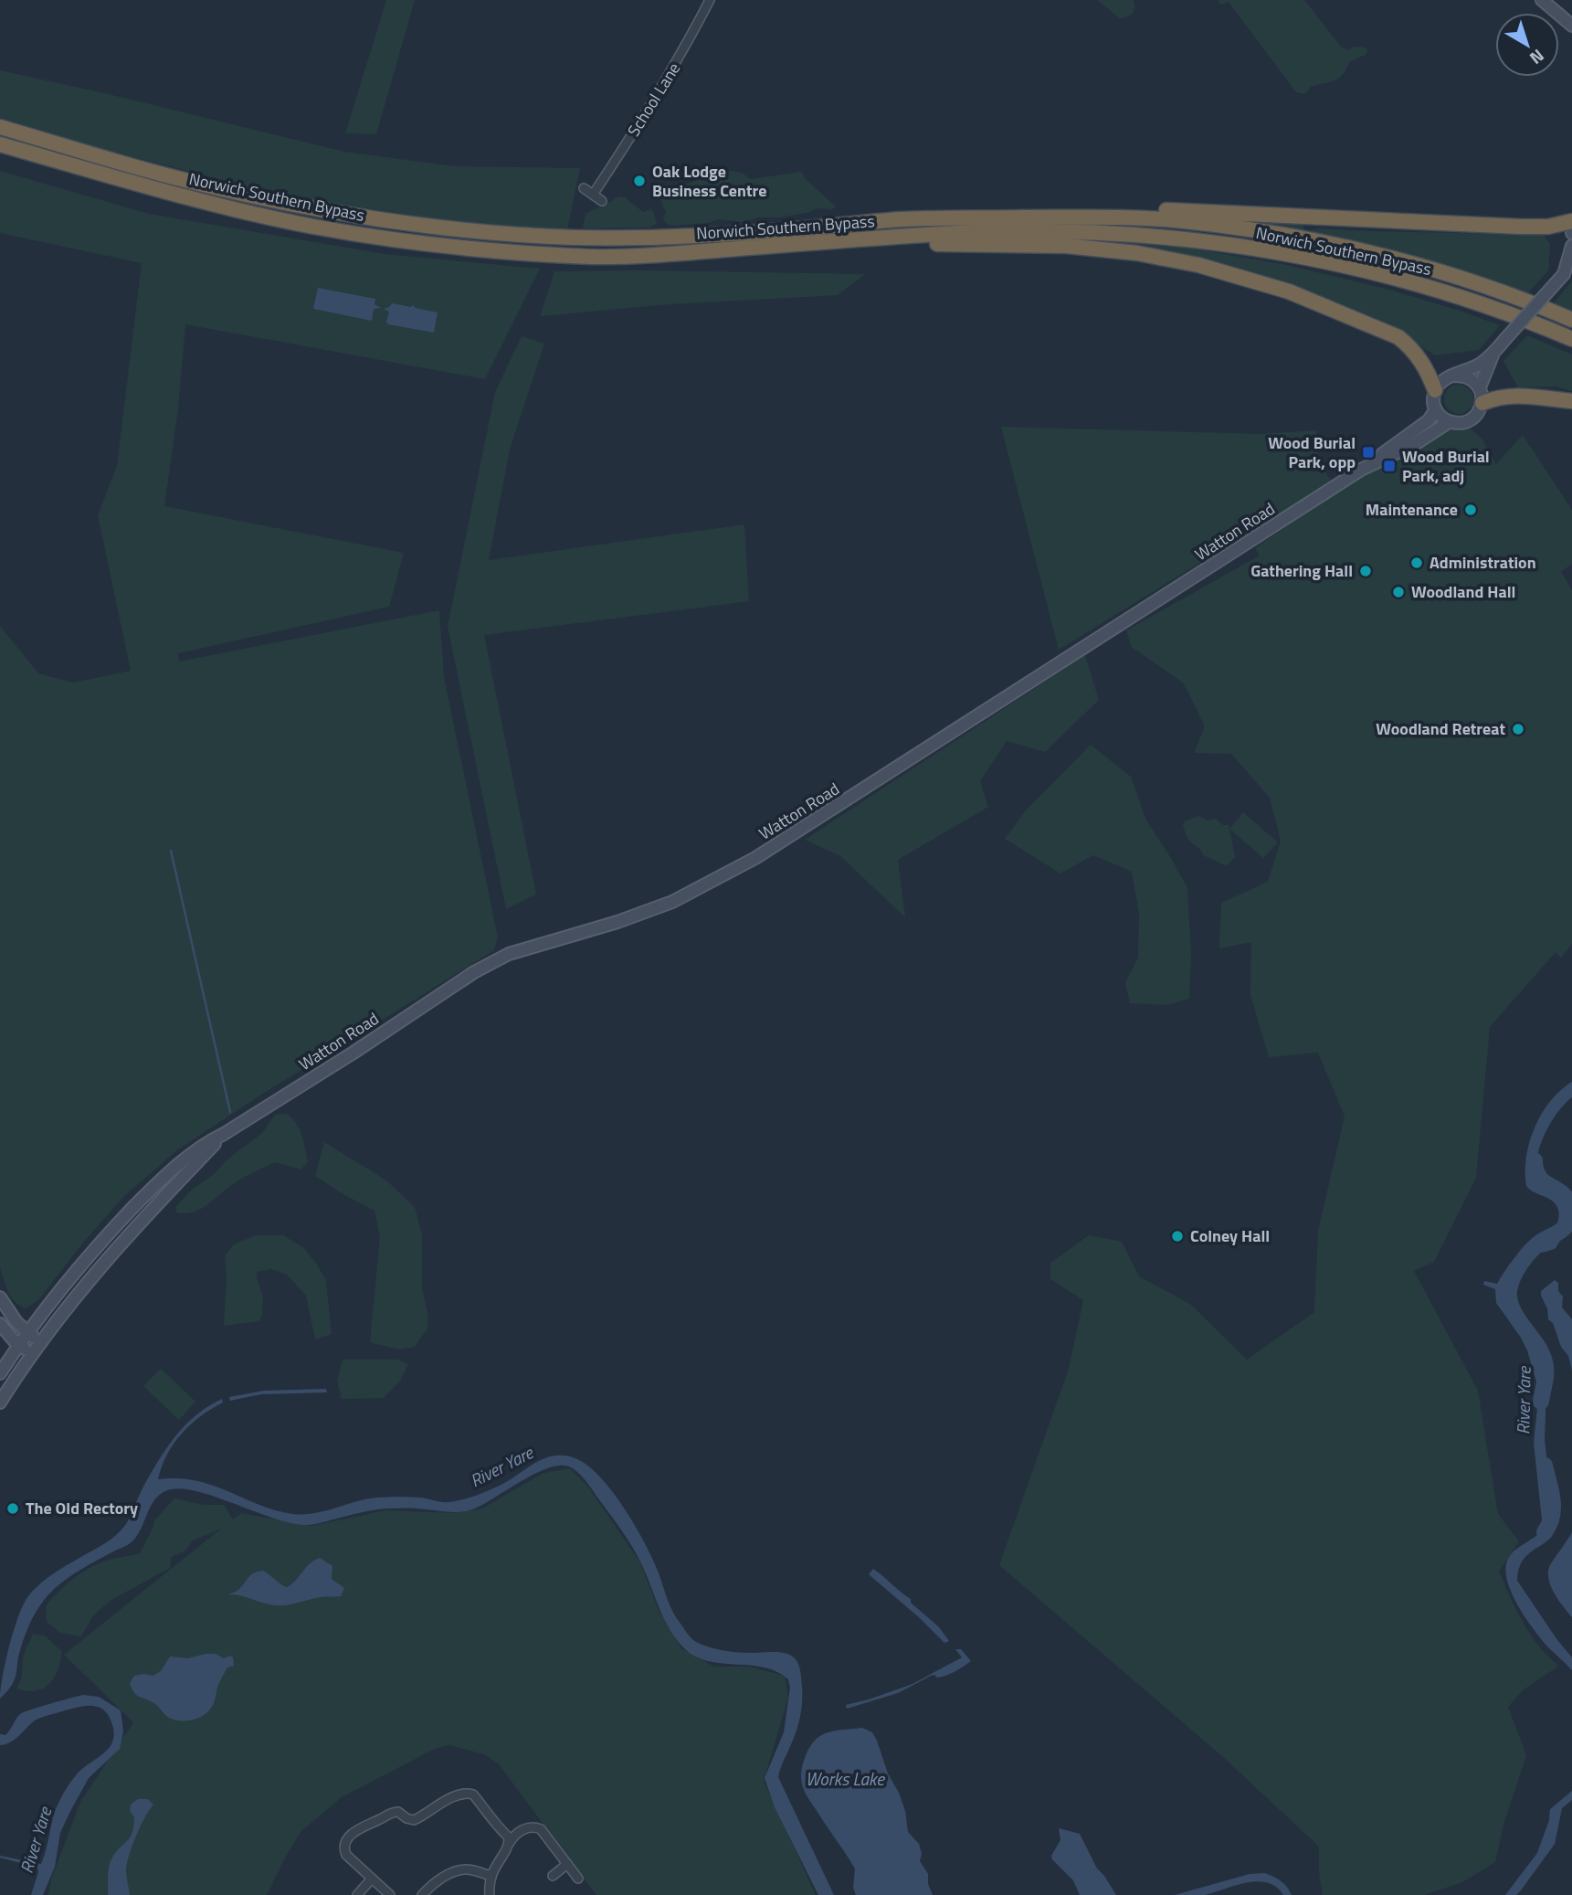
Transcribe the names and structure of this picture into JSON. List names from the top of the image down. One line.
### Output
{"streets":{"highway":["Norwich Southern Bypass"],"main road":["Watton Road"],"street":["School Lane"]},"water":["River Yare","Works Lake"],"places":{"other":["Oak Lodge Business Centre","Maintenance","Administration","Gathering Hall","Woodland Hall","Woodland Retreat","Colney Hall","The Old Rectory"],"transit":["Wood Burial Park, opp","Wood Burial Park, adj"]},"north":"bottom right"}
